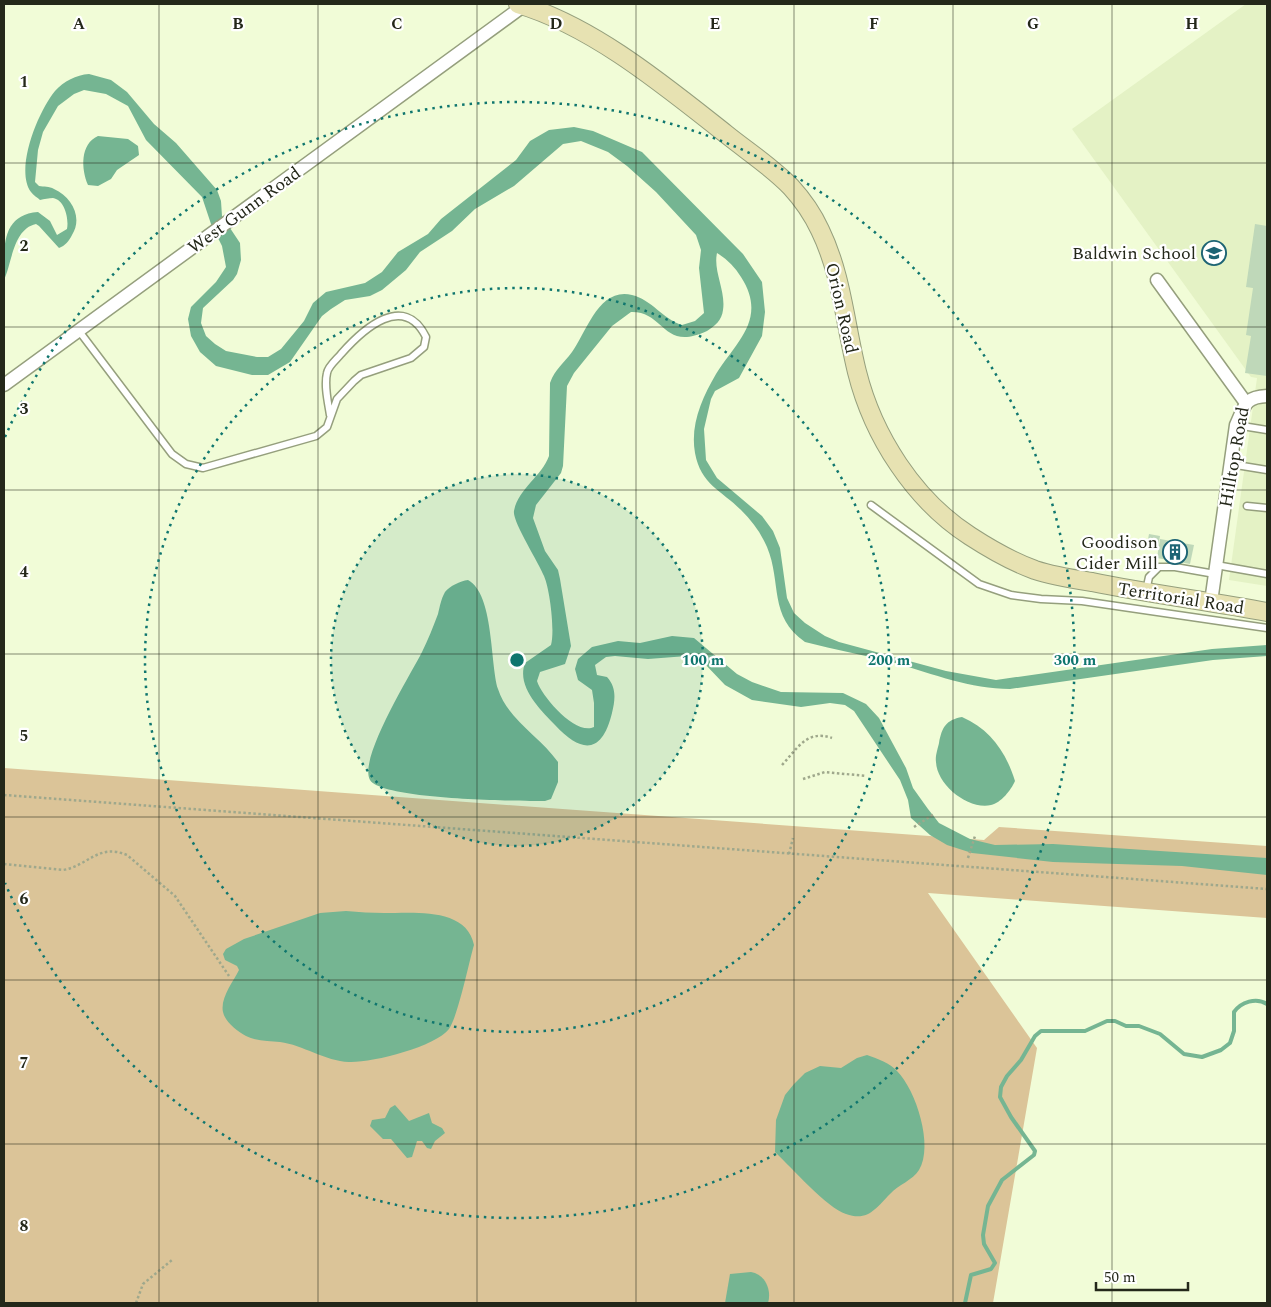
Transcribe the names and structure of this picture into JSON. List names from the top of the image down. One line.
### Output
{"streets":{"street":["West Gunn Road","Orion Road","Hilltop Road","Territorial Road"]},"crossings":[["West Gunn Road","Orion Road"],["Orion Road","Territorial Road"],["Hilltop Road","Territorial Road"]],"places":{"school or university":["Baldwin School"],"building":["Goodison Cider Mill"]},"scale_bar":"50 m","grid":{"columns":["A","B","C","D","E","F","G","H"],"rows":["1","2","3","4","5","6","7","8"]},"rings":["100 m","200 m","300 m"]}
